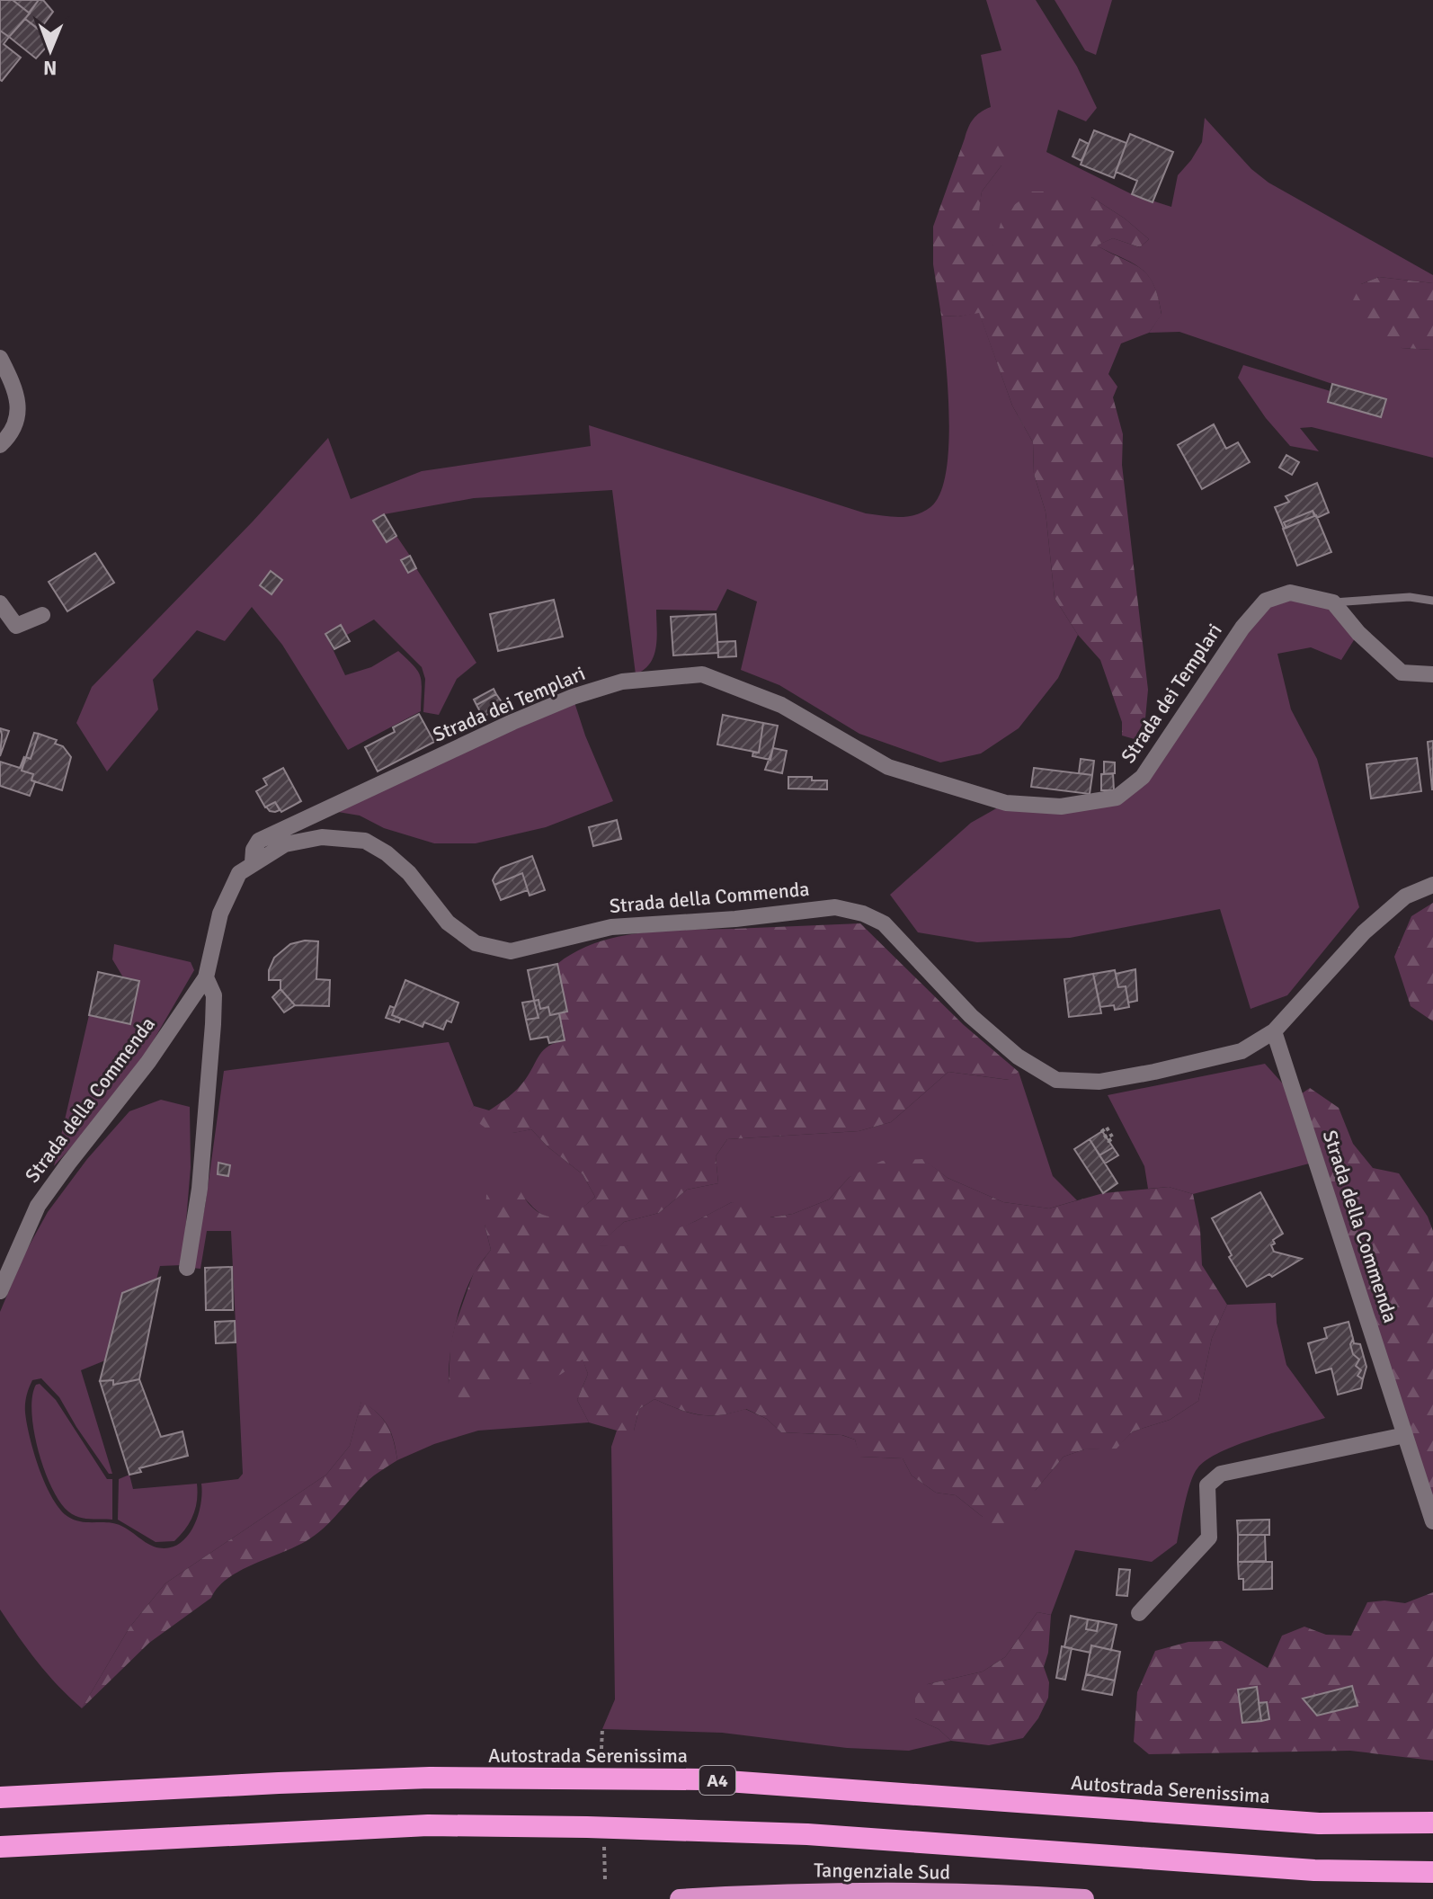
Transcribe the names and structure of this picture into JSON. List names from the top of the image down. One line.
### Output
{"streets":{"highway":["Autostrada Serenissima","A4","Tangenziale Sud"],"street":["Strada dei Templari","Strada della Commenda"]},"crossings":[["Strada dei Templari","Strada della Commenda"]],"north":"bottom"}
